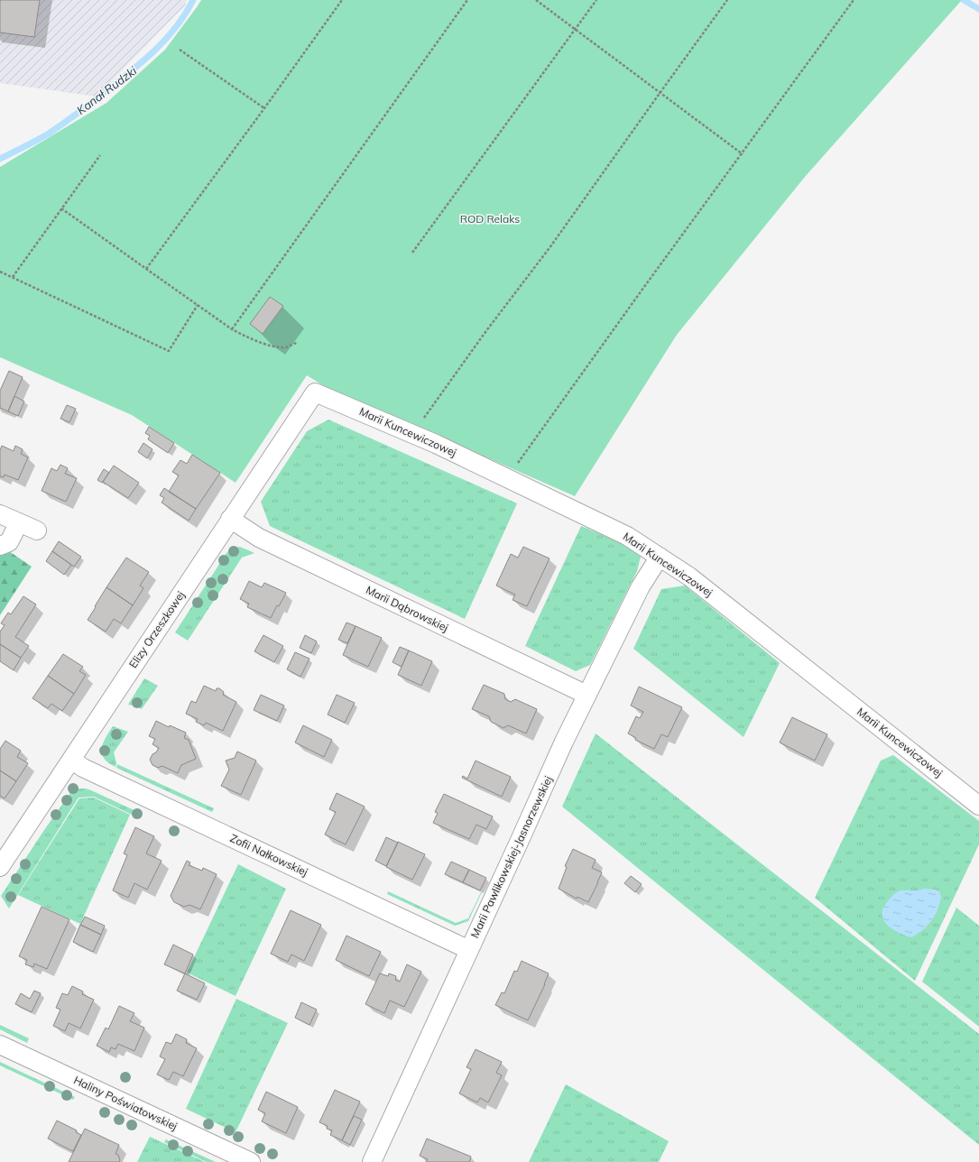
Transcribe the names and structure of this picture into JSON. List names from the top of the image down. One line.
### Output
{"streets":{"street":["Marii Kuncewiczowej","Marii Dąbrowskiej","Elizy Orzeszkowej","Zofii Nałkowskiej","Marii Pawlikowskiej-Jasnorzewskiej","Haliny Poświatowskiej"]},"crossings":[["Marii Kuncewiczowej","Elizy Orzeszkowej"],["Marii Kuncewiczowej","Marii Pawlikowskiej-Jasnorzewskiej"],["Marii Dąbrowskiej","Elizy Orzeszkowej"],["Marii Dąbrowskiej","Marii Pawlikowskiej-Jasnorzewskiej"],["Elizy Orzeszkowej","Zofii Nałkowskiej"],["Zofii Nałkowskiej","Marii Pawlikowskiej-Jasnorzewskiej"]],"water":["Kanał Rudzki"],"parks":["ROD Relaks"]}
